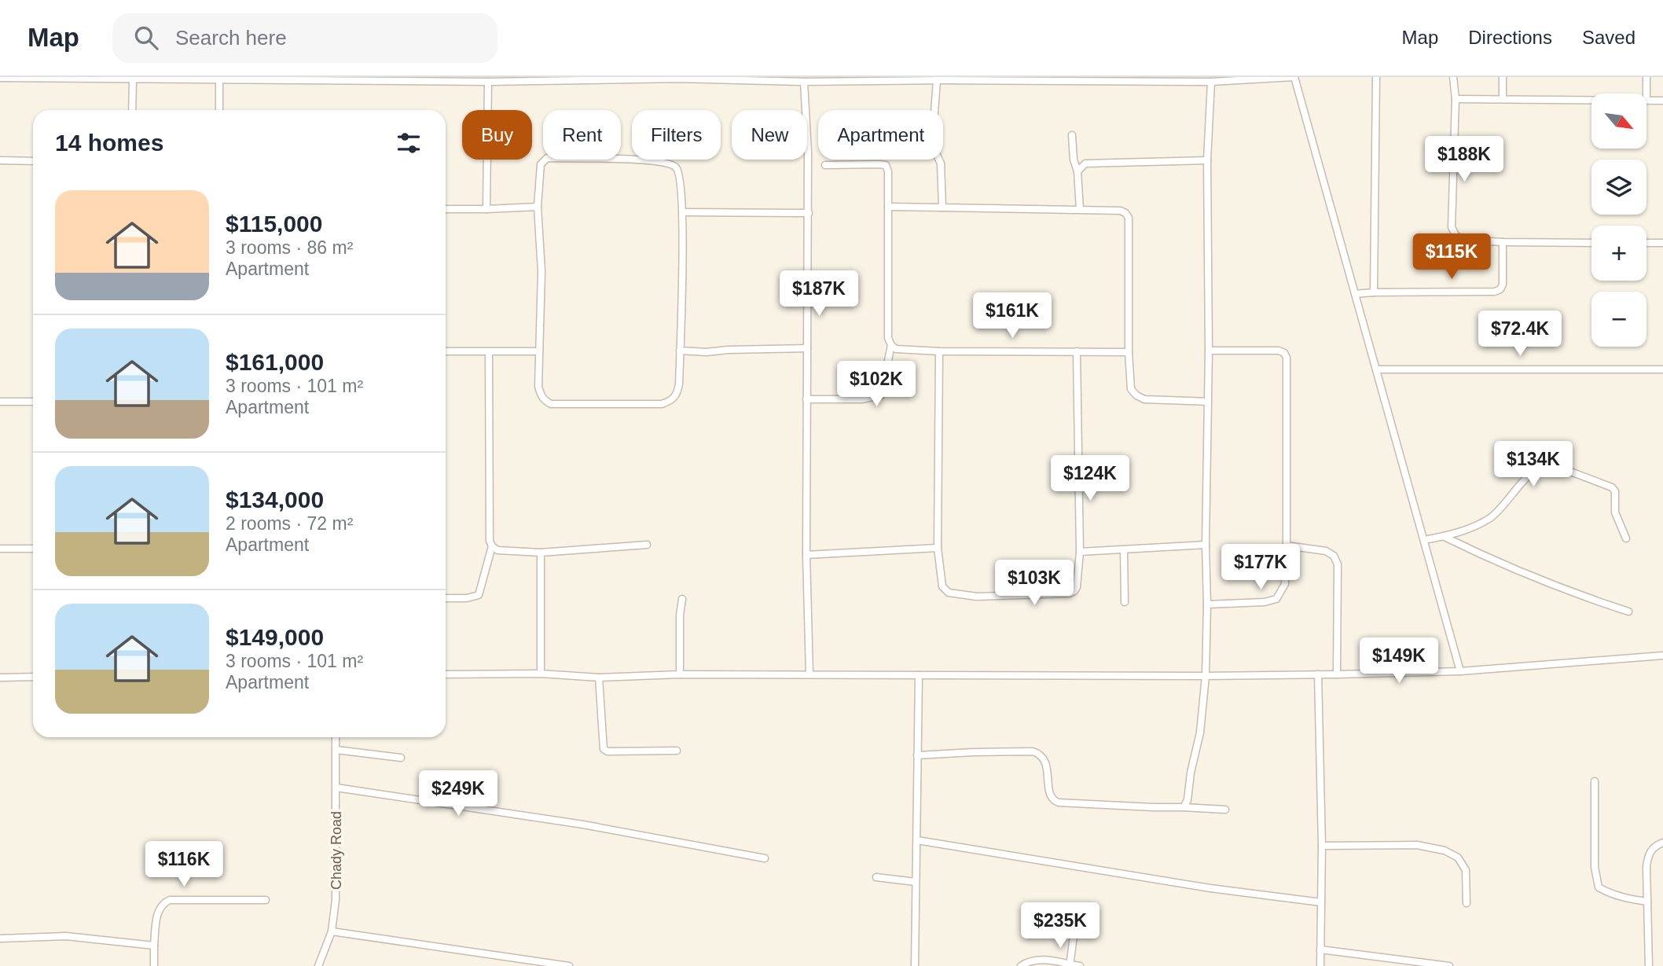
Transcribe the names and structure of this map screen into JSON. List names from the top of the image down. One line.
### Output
{"streets":{"street":["Chady Road"]},"north":"bottom right","page":{"header":"Map","search":"Search here","nav":["Map","Directions","Saved"],"map_buttons":["+","−"],"chip":["Buy","Rent","Filters","New","Apartment"],"heading":"14 homes","price":["$188K","$115K","$187K","$161K","$72.4K","$102K","$134K","$124K","$177K","$103K","$149K","$249K","$116K","$235K"],"list":[{"name":"$115,000","note":"3 rooms · 86 m² · Apartment"},{"name":"$161,000","note":"3 rooms · 101 m² · Apartment"},{"name":"$134,000","note":"2 rooms · 72 m² · Apartment"},{"name":"$149,000","note":"3 rooms · 101 m² · Apartment"}]}}
